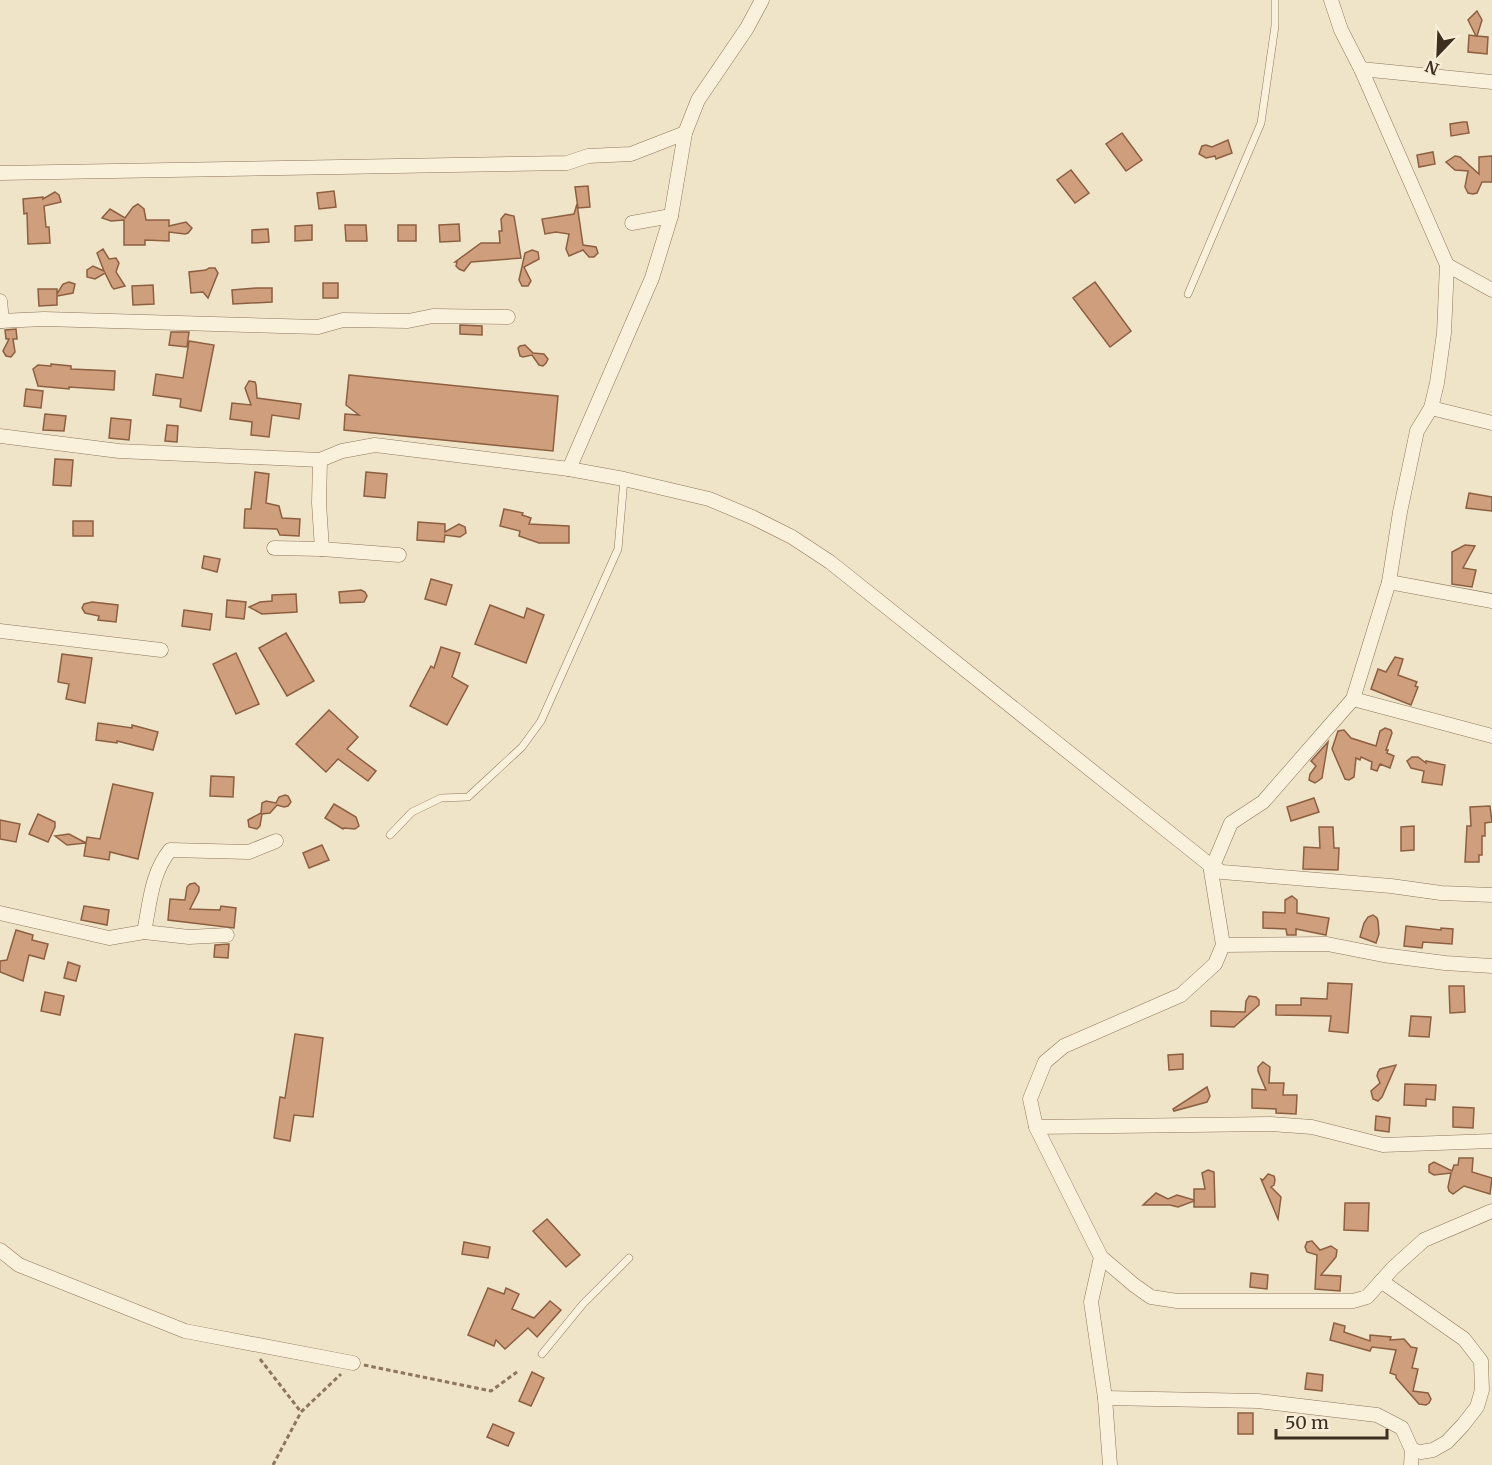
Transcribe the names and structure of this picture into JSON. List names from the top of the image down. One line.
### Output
{"scale_bar":"50 m","north":"bottom left"}
